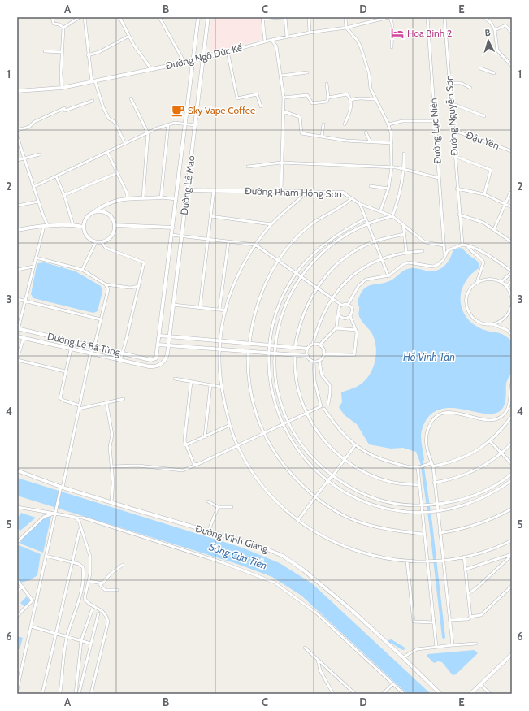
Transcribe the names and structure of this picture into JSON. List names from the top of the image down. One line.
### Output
{"streets":{"street":["Đường Ngô Đức Kế","Đường Nguyễn Sơn","Đường Lục Niên","Đậu Yên","Đường Lê Mao","Đường Phạm Hồng Sơn","Đường Lê Bá Tùng","Đường Vĩnh Giang"]},"crossings":[["Đường Ngô Đức Kế","Đường Lê Mao"],["Đường Nguyễn Sơn","Đậu Yên"],["Đường Lục Niên","Đường Phạm Hồng Sơn"],["Đường Lê Mao","Đường Phạm Hồng Sơn"],["Đường Lê Mao","Đường Lê Bá Tùng"]],"water":["Hồ Vinh Tân","Sông Cửa Tiền"],"places":{"hotel":["Hoa Binh 2"],"cafe":["Sky Vape Coffee"]},"north":"top","grid":{"columns":["A","B","C","D","E"],"rows":["1","2","3","4","5","6"]}}
